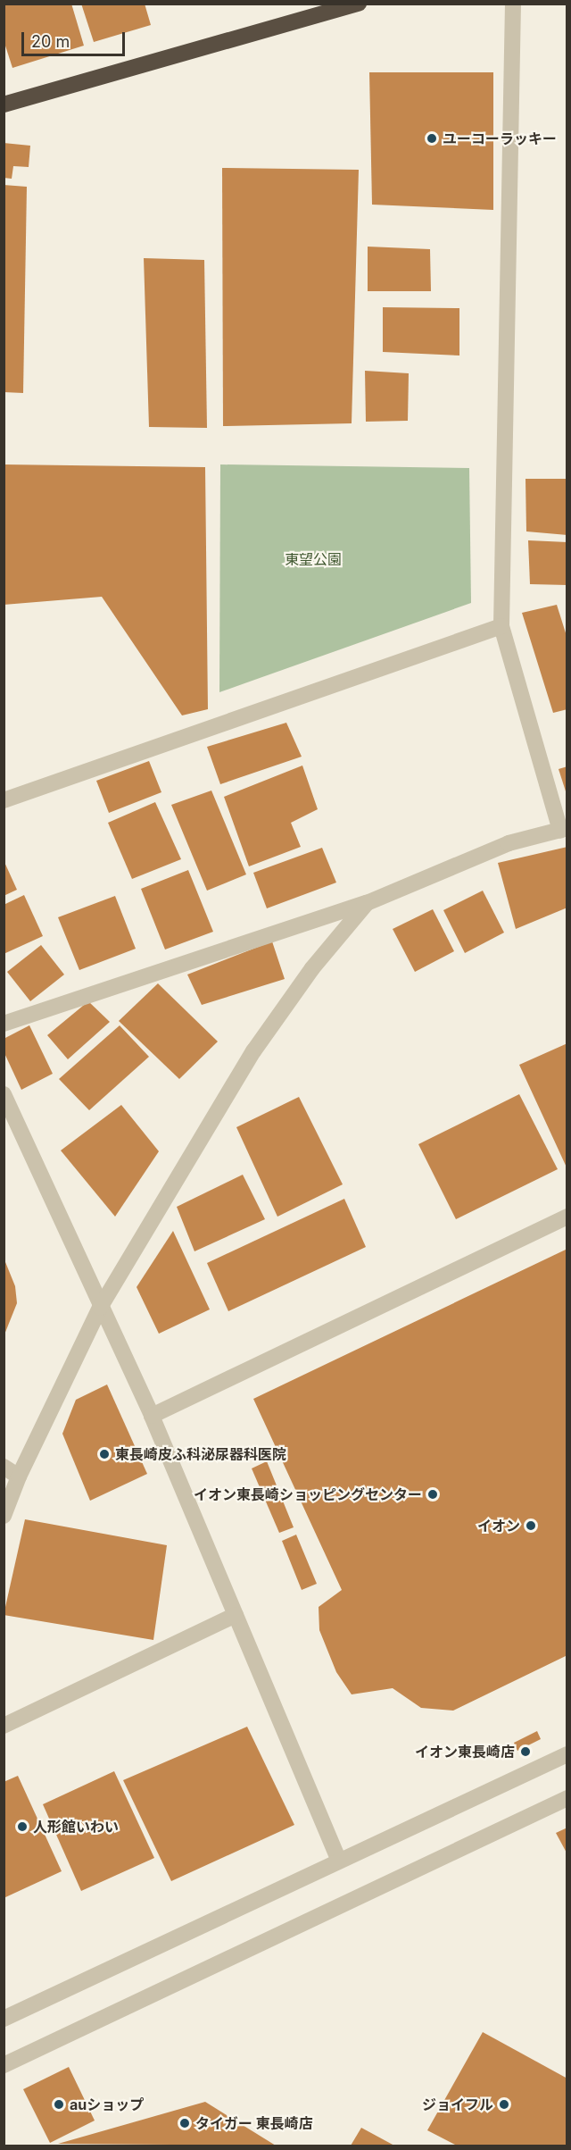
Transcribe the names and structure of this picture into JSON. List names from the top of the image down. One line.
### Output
{"parks":["東望公園"],"places":["ユーコーラッキー","東長崎皮ふ科泌尿器科医院","イオン東長崎ショッピングセンター","イオン","イオン東長崎店","人形館いわい","auショップ","ジョイフル","タイガー 東長崎店"],"scale_bar":"20 m"}
